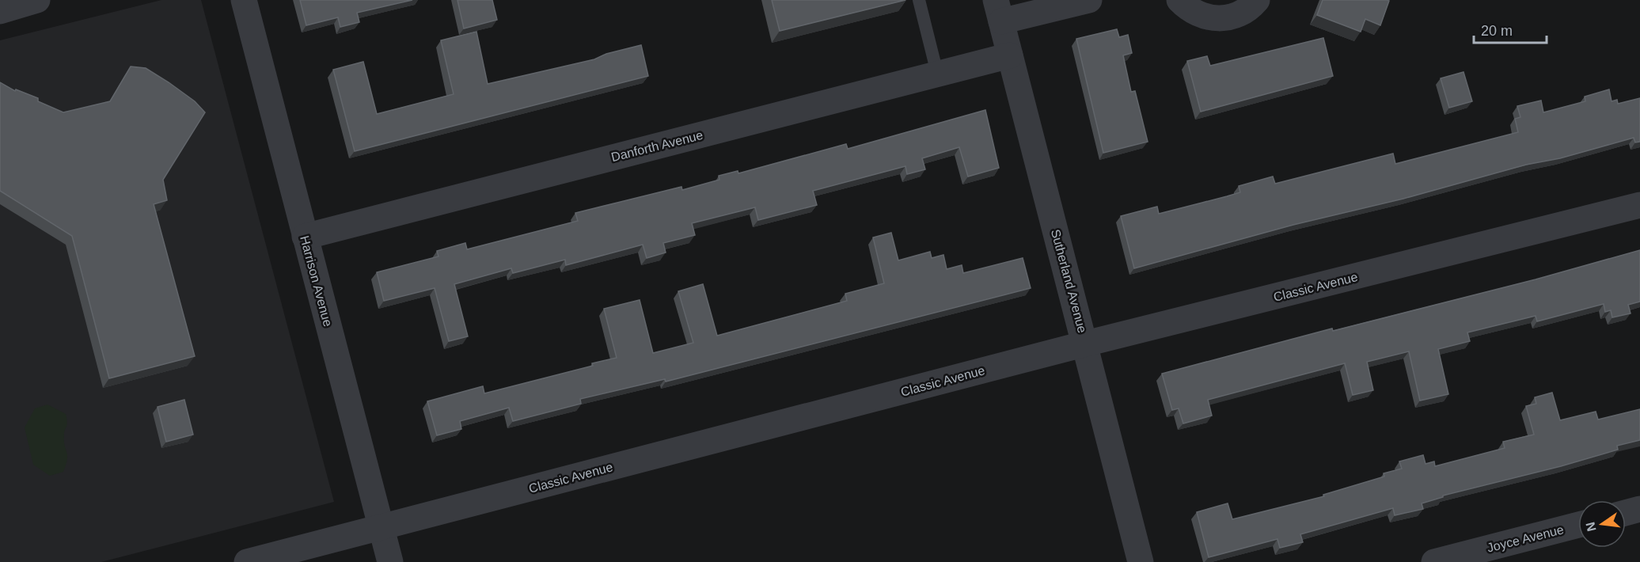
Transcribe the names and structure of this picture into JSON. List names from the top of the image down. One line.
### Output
{"streets":{"street":["Danforth Avenue","Harrison Avenue","Sutherland Avenue","Classic Avenue","Joyce Avenue"]},"crossings":[["Danforth Avenue","Harrison Avenue"],["Danforth Avenue","Sutherland Avenue"],["Harrison Avenue","Classic Avenue"],["Sutherland Avenue","Classic Avenue"]],"scale_bar":"20 m","north":"left"}
